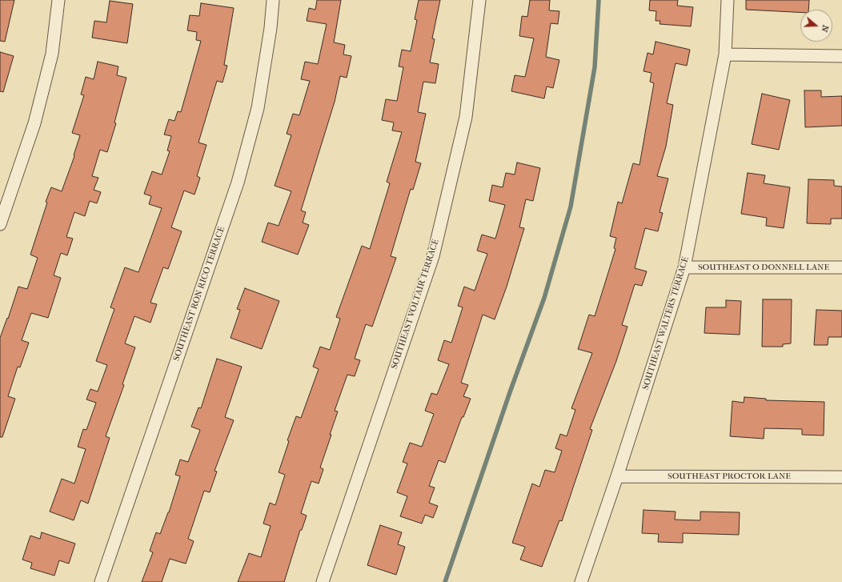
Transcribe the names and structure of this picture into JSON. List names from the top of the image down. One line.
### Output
{"streets":{"street":["SOUTHEAST O DONNELL LANE","SOUTHEAST RON RICO TERRACE","SOUTHEAST VOLTAIR TERRACE","SOUTHEAST WALTERS TERRACE","SOUTHEAST PROCTOR LANE"]},"crossings":[["SOUTHEAST O DONNELL LANE","SOUTHEAST WALTERS TERRACE"],["SOUTHEAST WALTERS TERRACE","SOUTHEAST PROCTOR LANE"]],"north":"right"}
